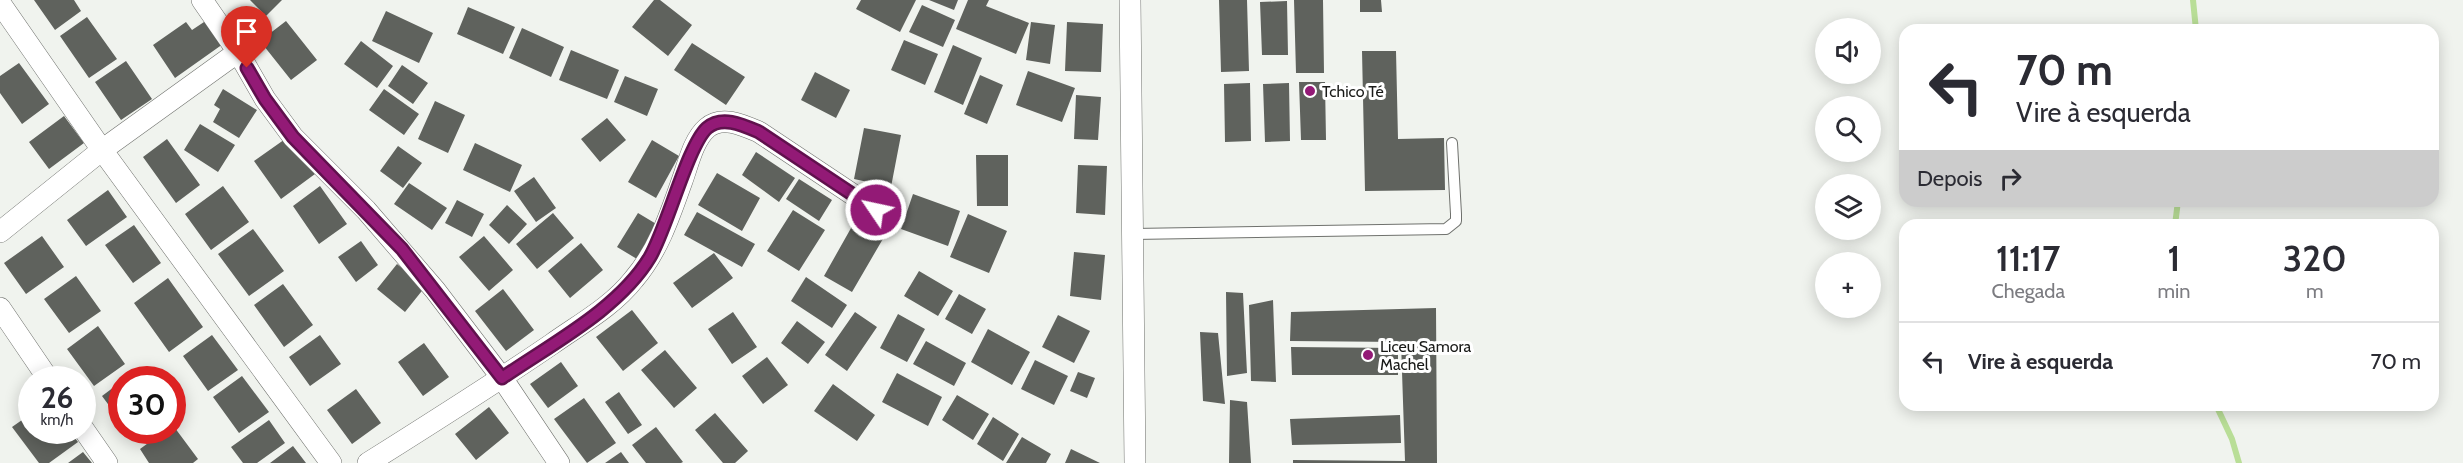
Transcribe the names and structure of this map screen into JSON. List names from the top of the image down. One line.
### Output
{"places":["Tchico Té","Liceu Samora Machel"],"page":{"map_buttons":"+","turn":["70 m","Vire à esquerda"],"then":"Depois","eta":["11:17","Chegada","1","min","320","m"],"list":[{"name":"Vire à esquerda","value":"70 m"}],"speed":"26 km/h","limit":"30"}}
